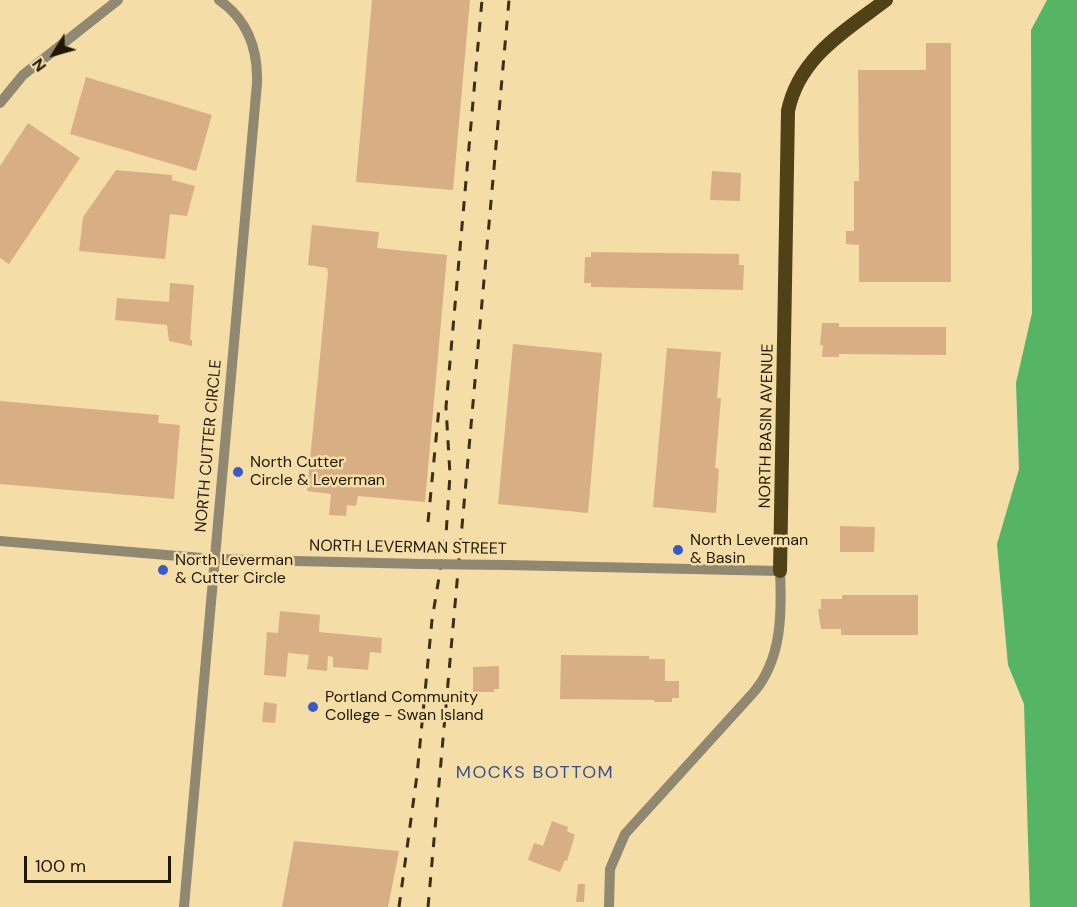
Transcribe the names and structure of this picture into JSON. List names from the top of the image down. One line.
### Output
{"streets":{"main road":["NORTH BASIN AVENUE"],"street":["NORTH CUTTER CIRCLE","NORTH LEVERMAN STREET"]},"crossings":[["NORTH BASIN AVENUE","NORTH LEVERMAN STREET"],["NORTH CUTTER CIRCLE","NORTH LEVERMAN STREET"]],"districts":["MOCKS BOTTOM"],"places":["North Cutter Circle & Leverman","North Leverman & Basin","North Leverman & Cutter Circle","Portland Community College - Swan Island"],"scale_bar":"100 m","north":"bottom left"}
